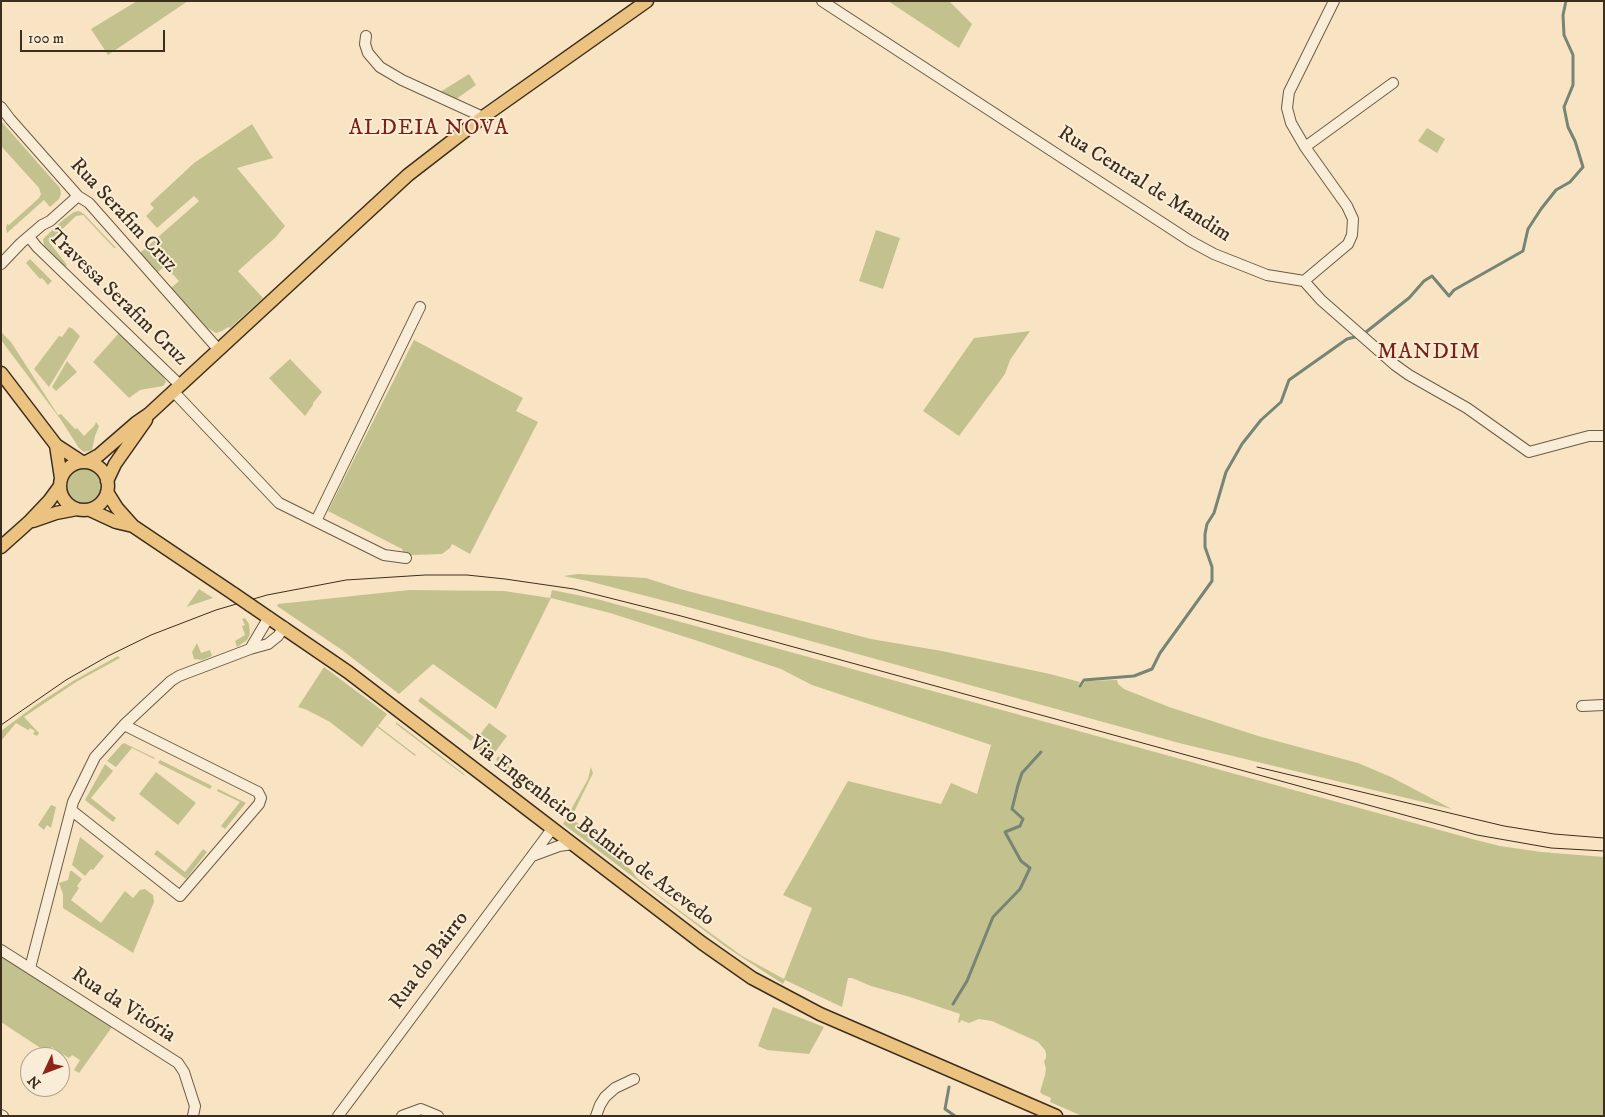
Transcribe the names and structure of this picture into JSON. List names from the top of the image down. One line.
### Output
{"streets":{"main road":["Via Engenheiro Belmiro de Azevedo"],"street":["Rua Central de Mandim","Rua Serafim Cruz","Travessa Serafim Cruz","Rua do Bairro","Rua da Vitória"]},"crossings":[["Via Engenheiro Belmiro de Azevedo","Rua do Bairro"]],"districts":["ALDEIA NOVA","MANDIM"],"scale_bar":"100 m","north":"bottom left"}
